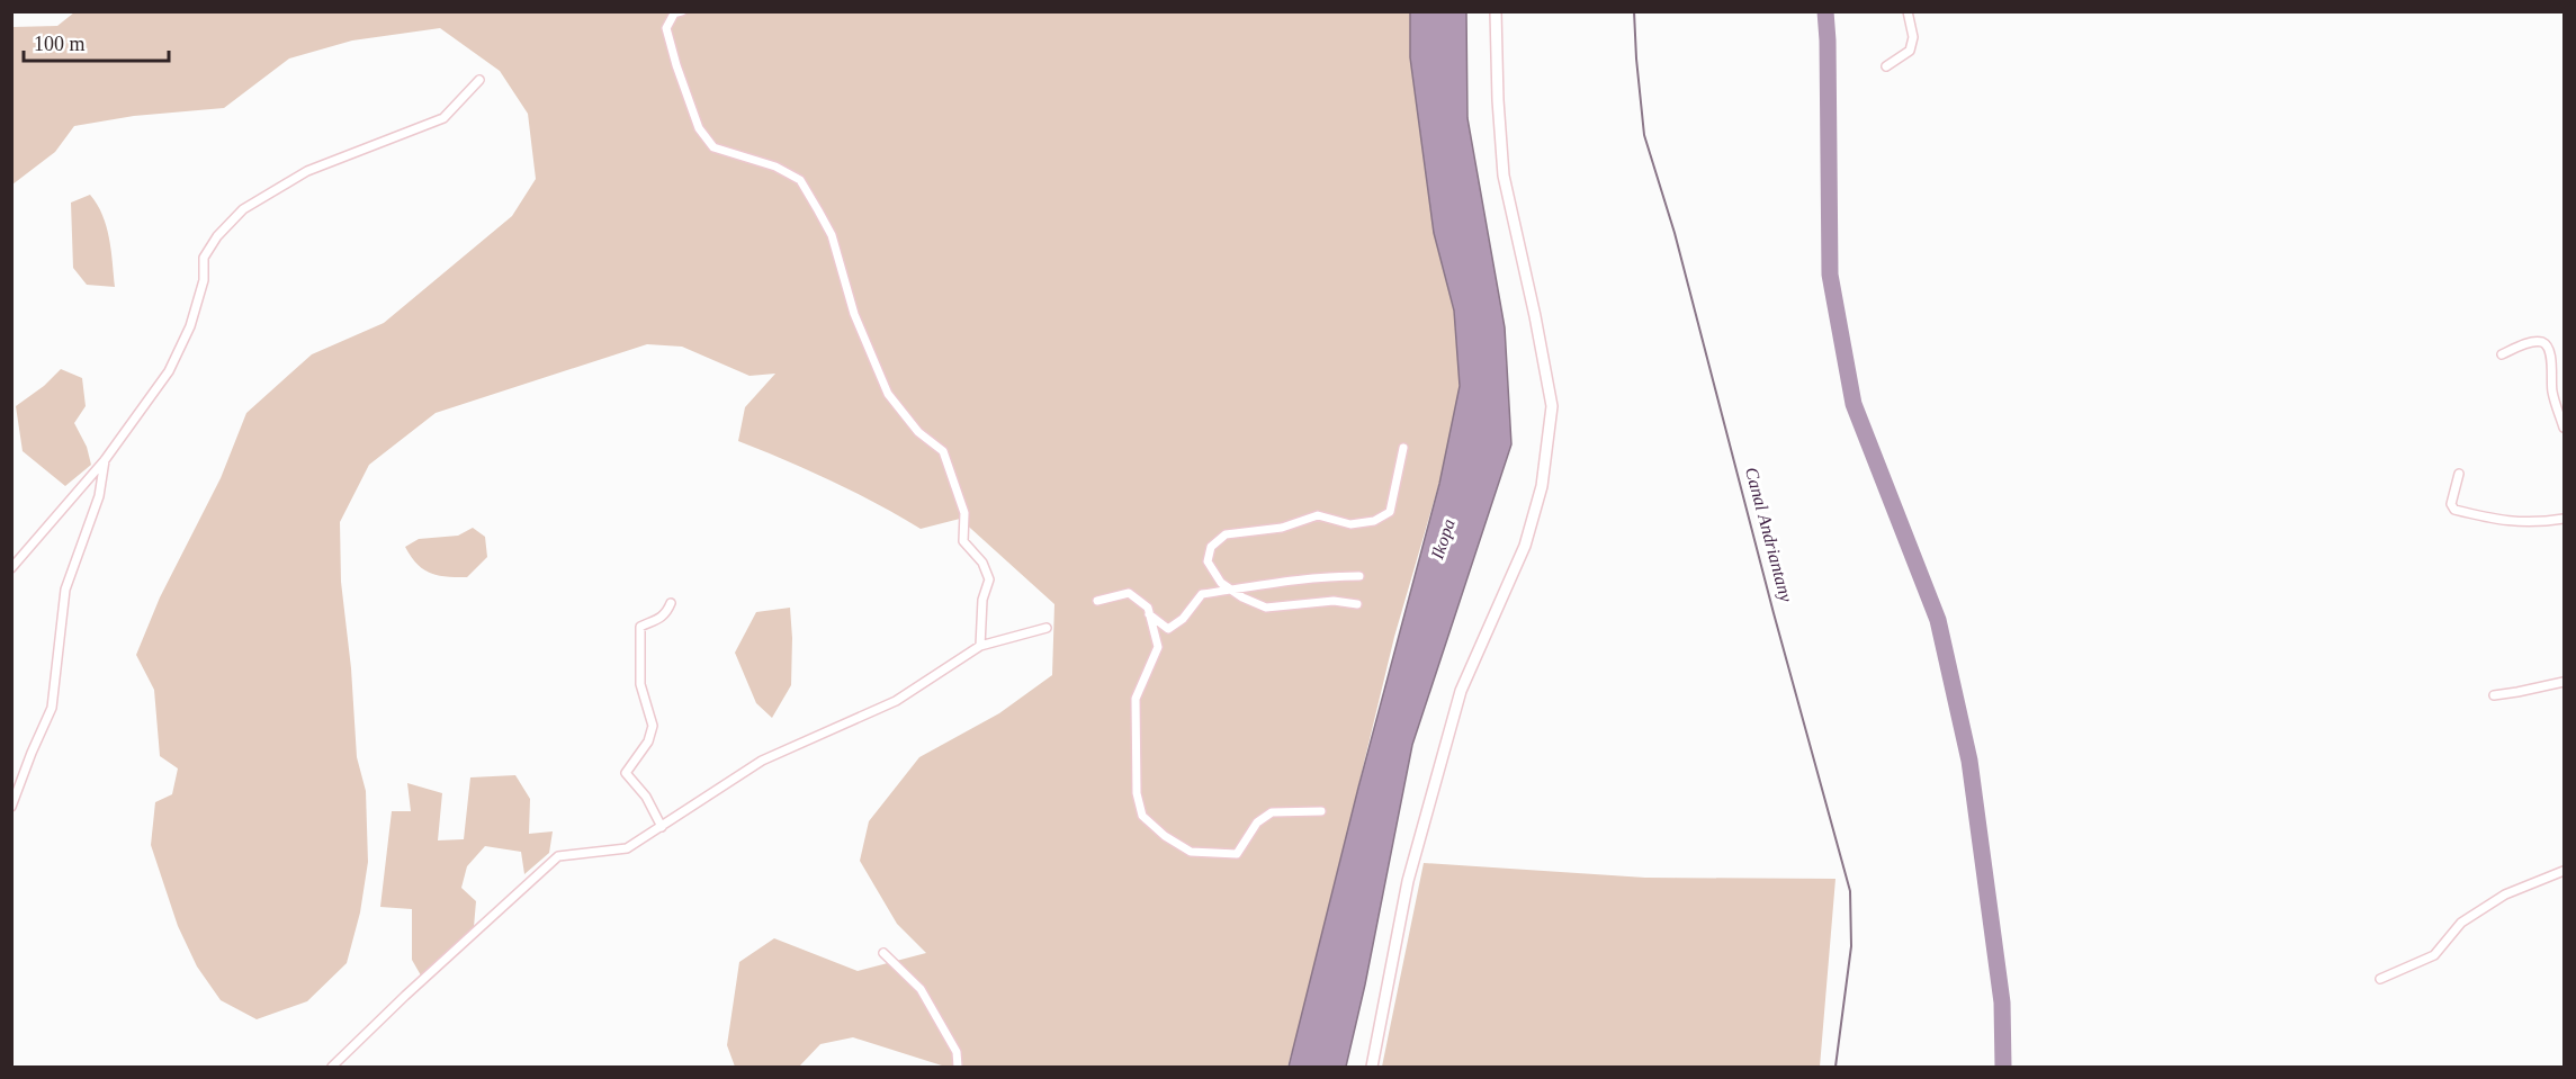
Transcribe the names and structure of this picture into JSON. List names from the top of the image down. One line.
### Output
{"water":["Canal Andriantany","Ikopa"],"scale_bar":"100 m"}
